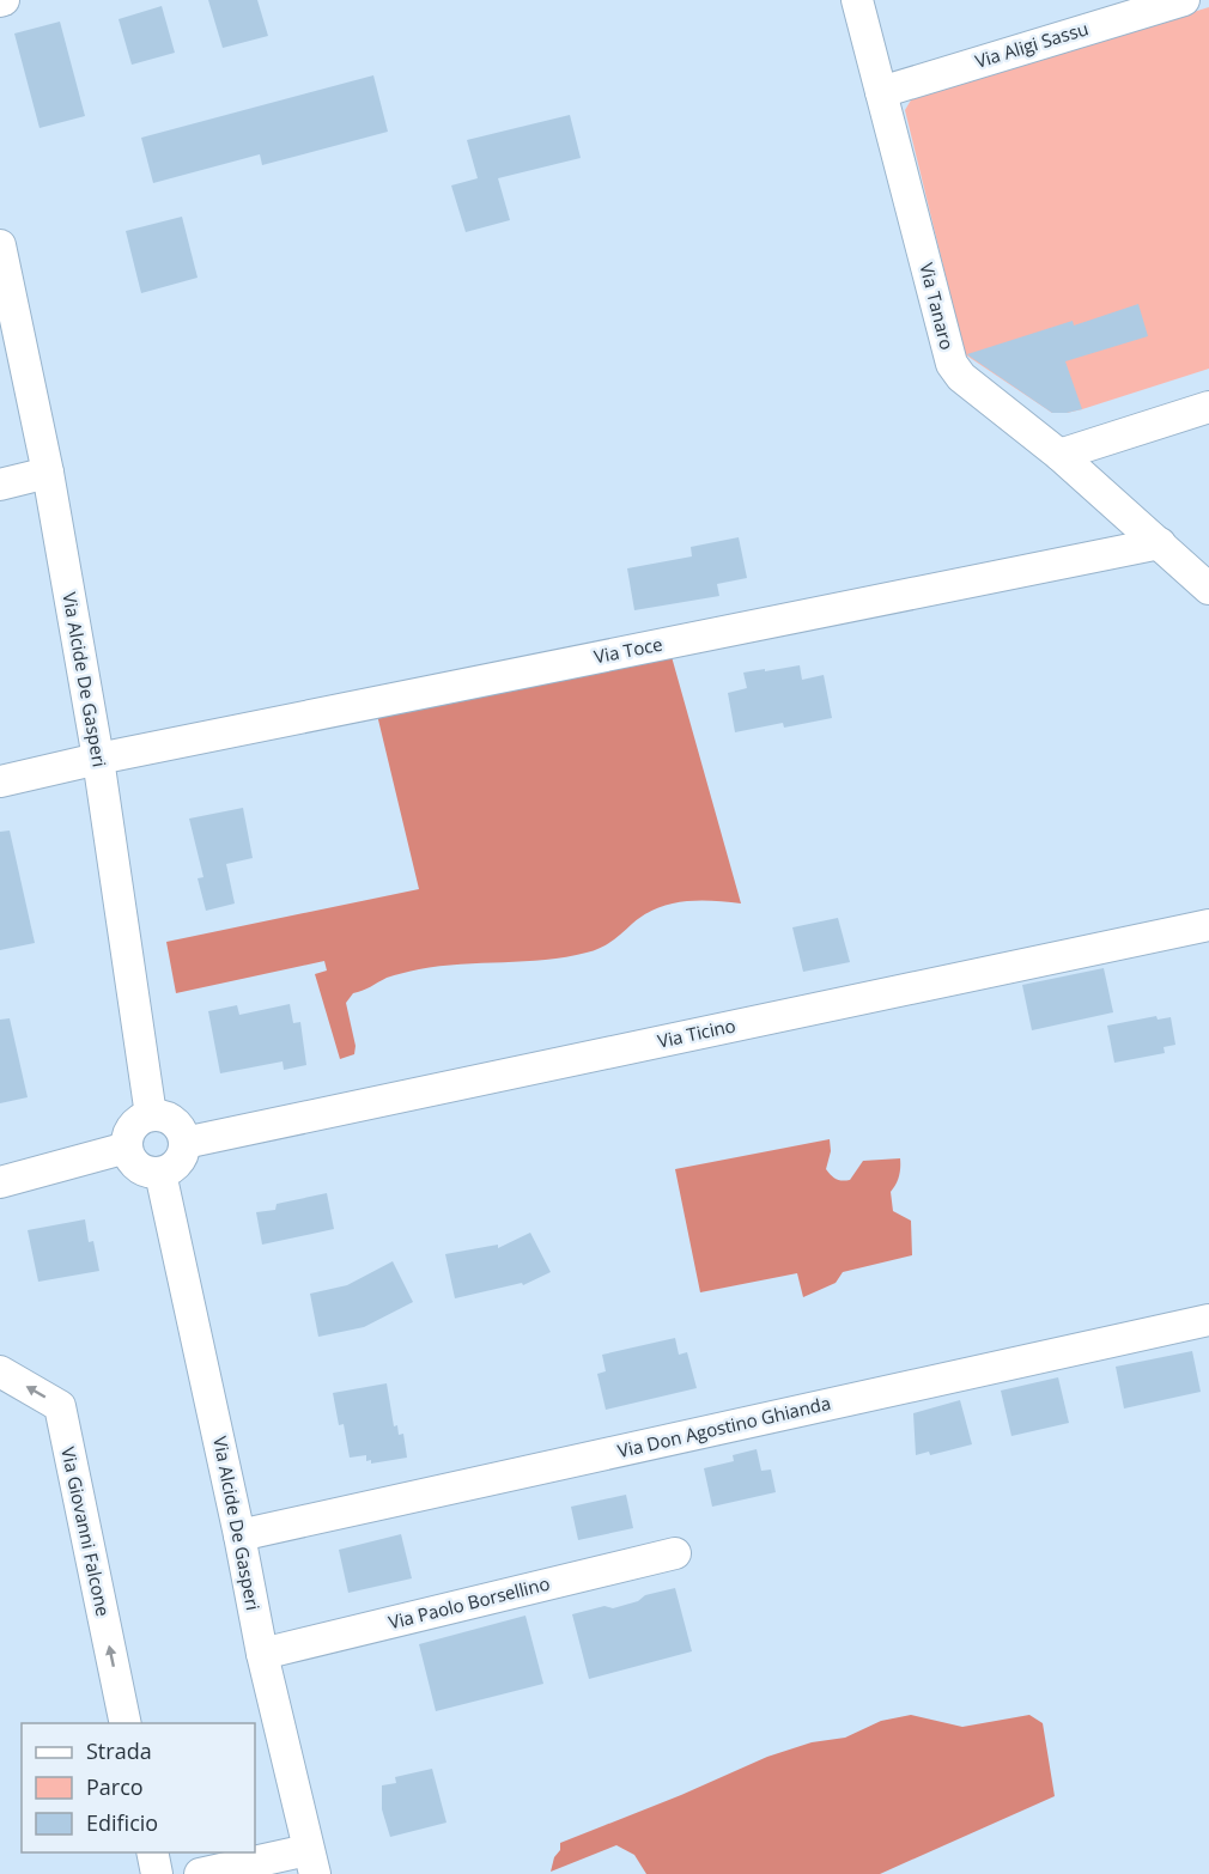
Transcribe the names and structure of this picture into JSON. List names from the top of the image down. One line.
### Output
{"streets":{"street":["Via Aligi Sassu","Via Tanaro","Via Toce","Via Alcide De Gasperi","Via Ticino","Via Don Agostino Ghianda","Via Giovanni Falcone","Via Paolo Borsellino"]},"crossings":[["Via Aligi Sassu","Via Tanaro"],["Via Tanaro","Via Toce"],["Via Toce","Via Alcide De Gasperi"],["Via Alcide De Gasperi","Via Ticino"],["Via Alcide De Gasperi","Via Don Agostino Ghianda"],["Via Alcide De Gasperi","Via Paolo Borsellino"]],"one_way":["Via Giovanni Falcone"],"legend":["Strada","Parco","Edificio"]}
